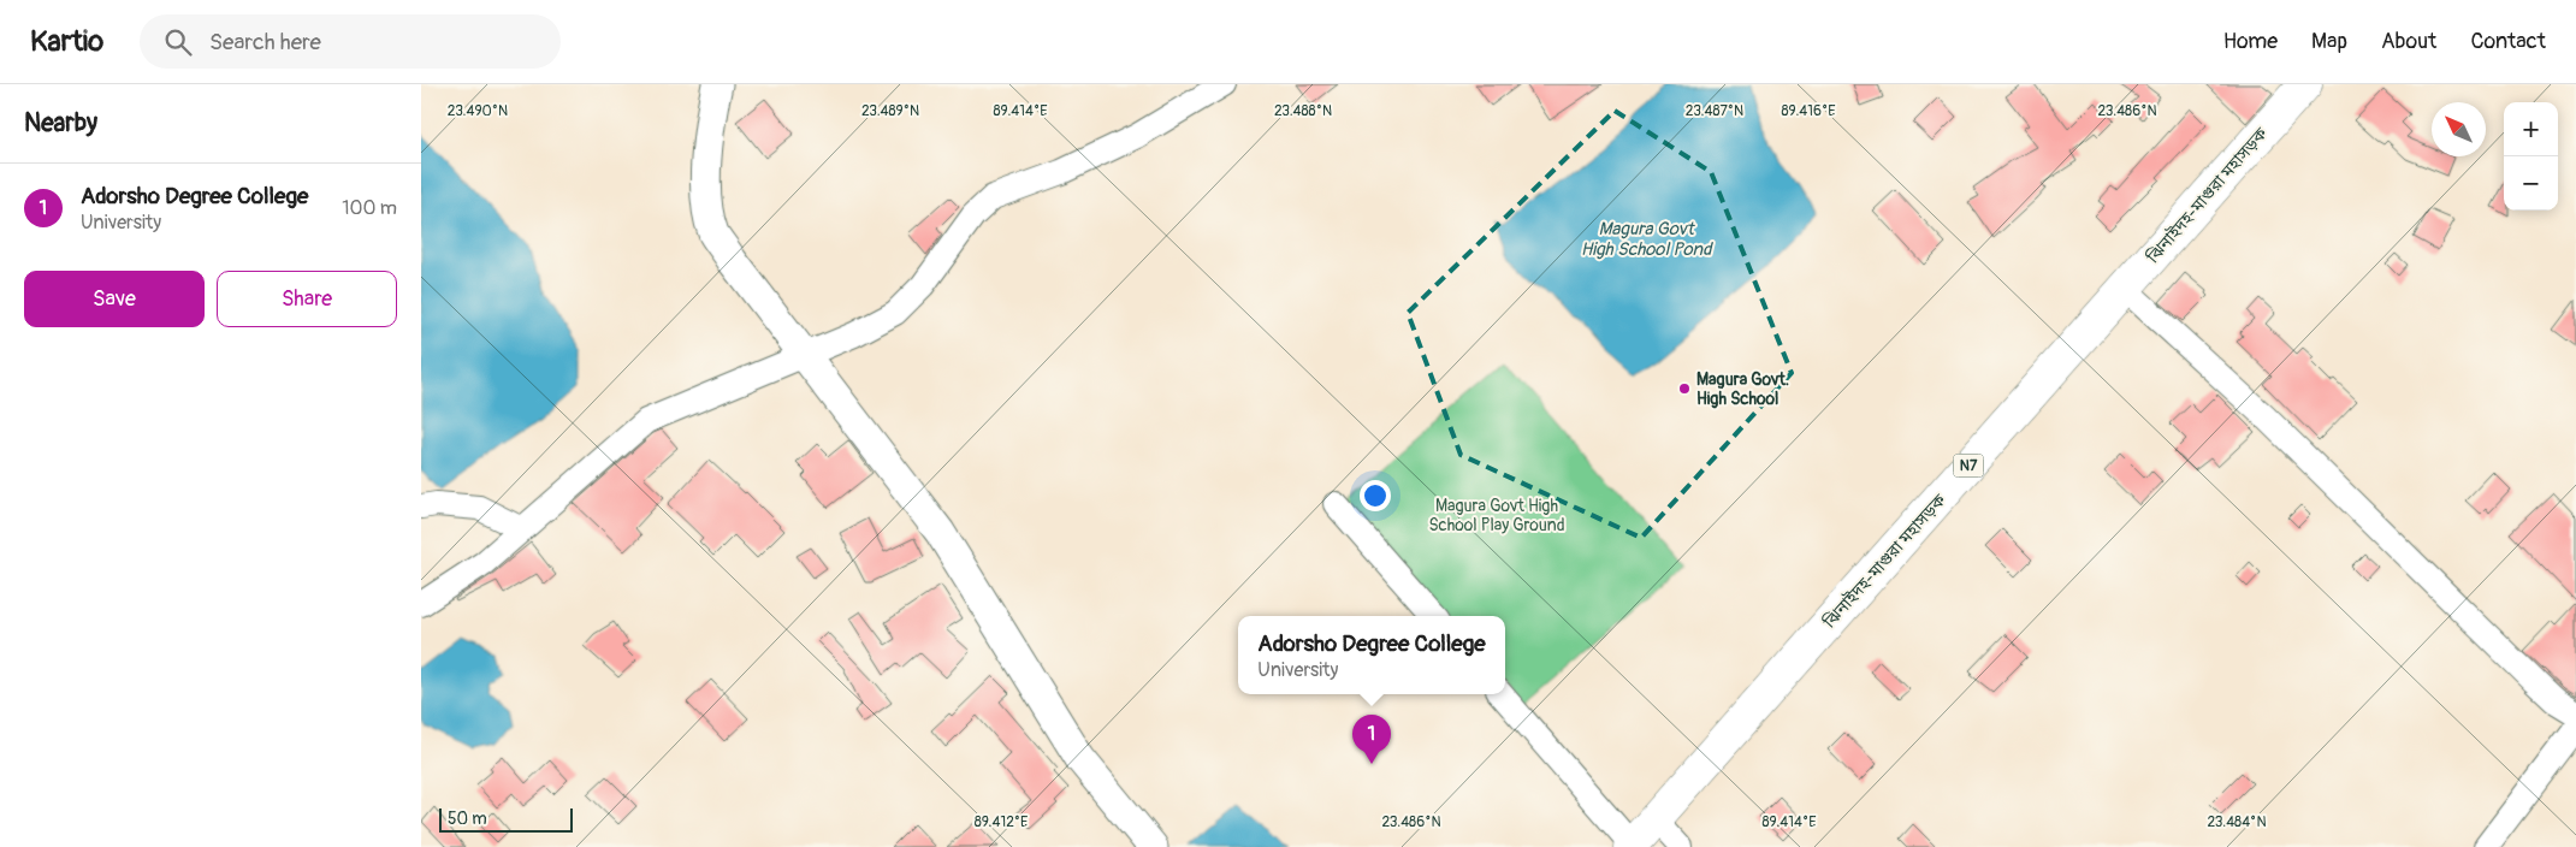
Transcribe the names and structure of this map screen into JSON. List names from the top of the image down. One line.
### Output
{"streets":{"highway":["ঝিনাইদহ-মাগুরা মহাসড়ক","N7"]},"water":["Magura Govt High School Pond"],"parks":["Magura Govt High School Play Ground"],"places":["Magura Govt. High School"],"scale_bar":"50 m","north":"top left","page":{"header":"Kartio","search":"Search here","nav":["Home","Map","About","Contact"],"heading":"Nearby","map_buttons":["+","−"],"list":[{"mark":"1","name":"Adorsho Degree College","note":"University","value":"100 m"}],"buttons":["Save","Share"],"popup":["Adorsho Degree College","University"],"pins":"1","scale":"50 m"},"coordinates":["89.414°E","89.416°E","23.490°N","23.489°N","23.488°N","23.487°N","23.486°N","23.484°N","89.412°E"]}
